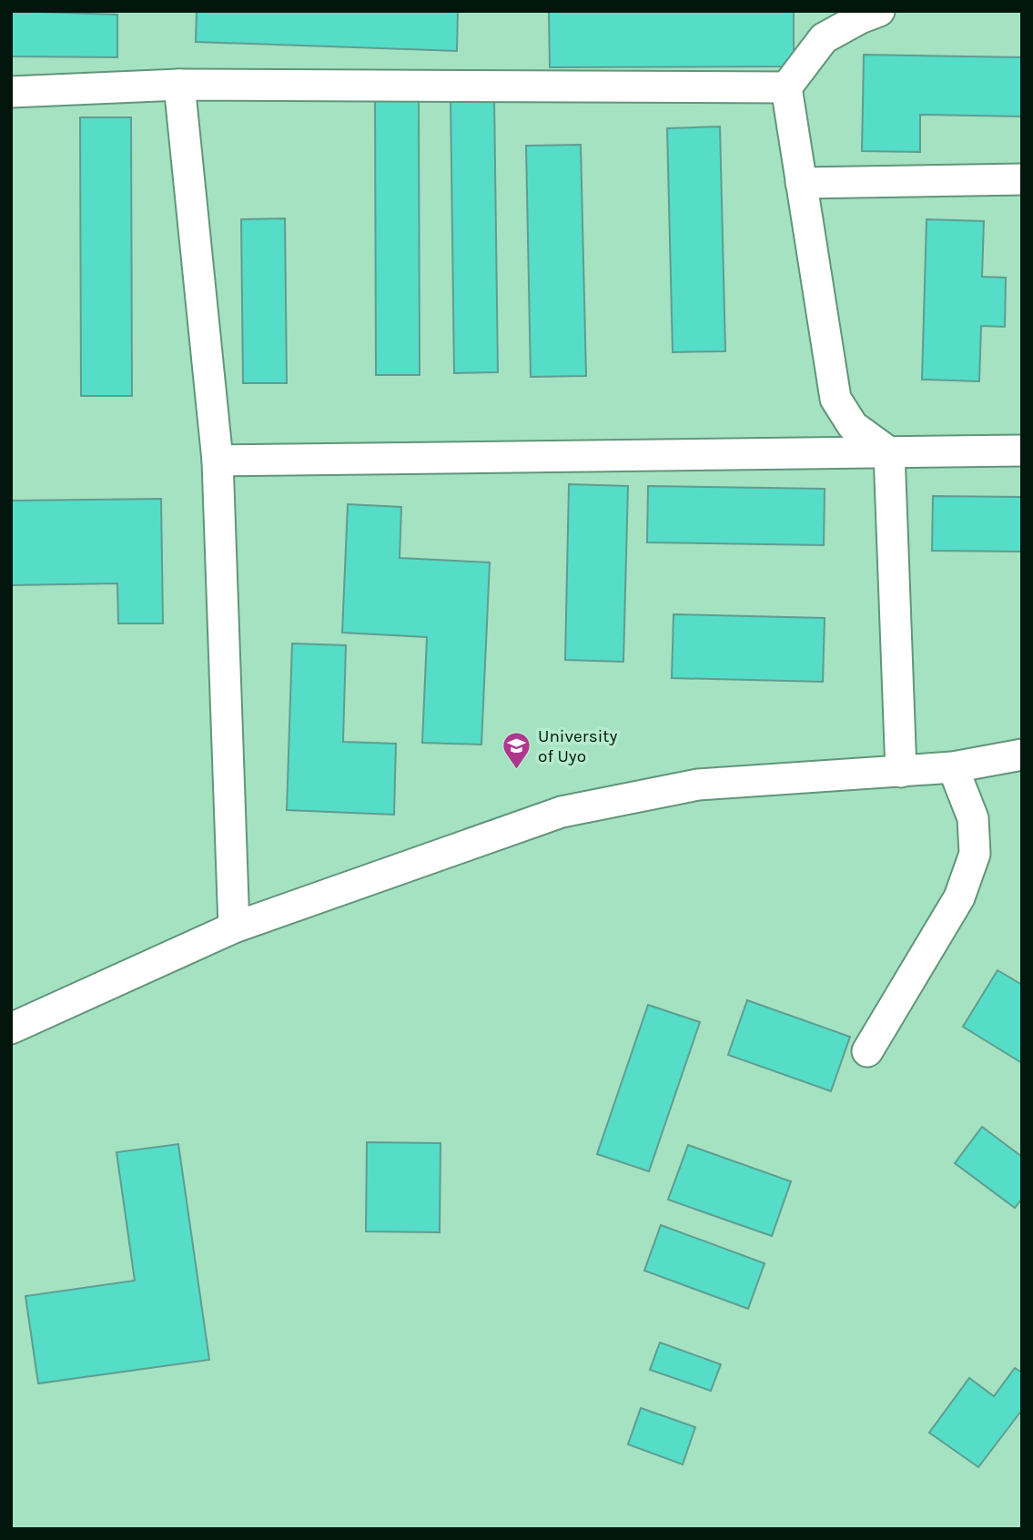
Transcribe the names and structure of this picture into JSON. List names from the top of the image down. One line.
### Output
{"places":{"school or university":["University of Uyo"]}}
